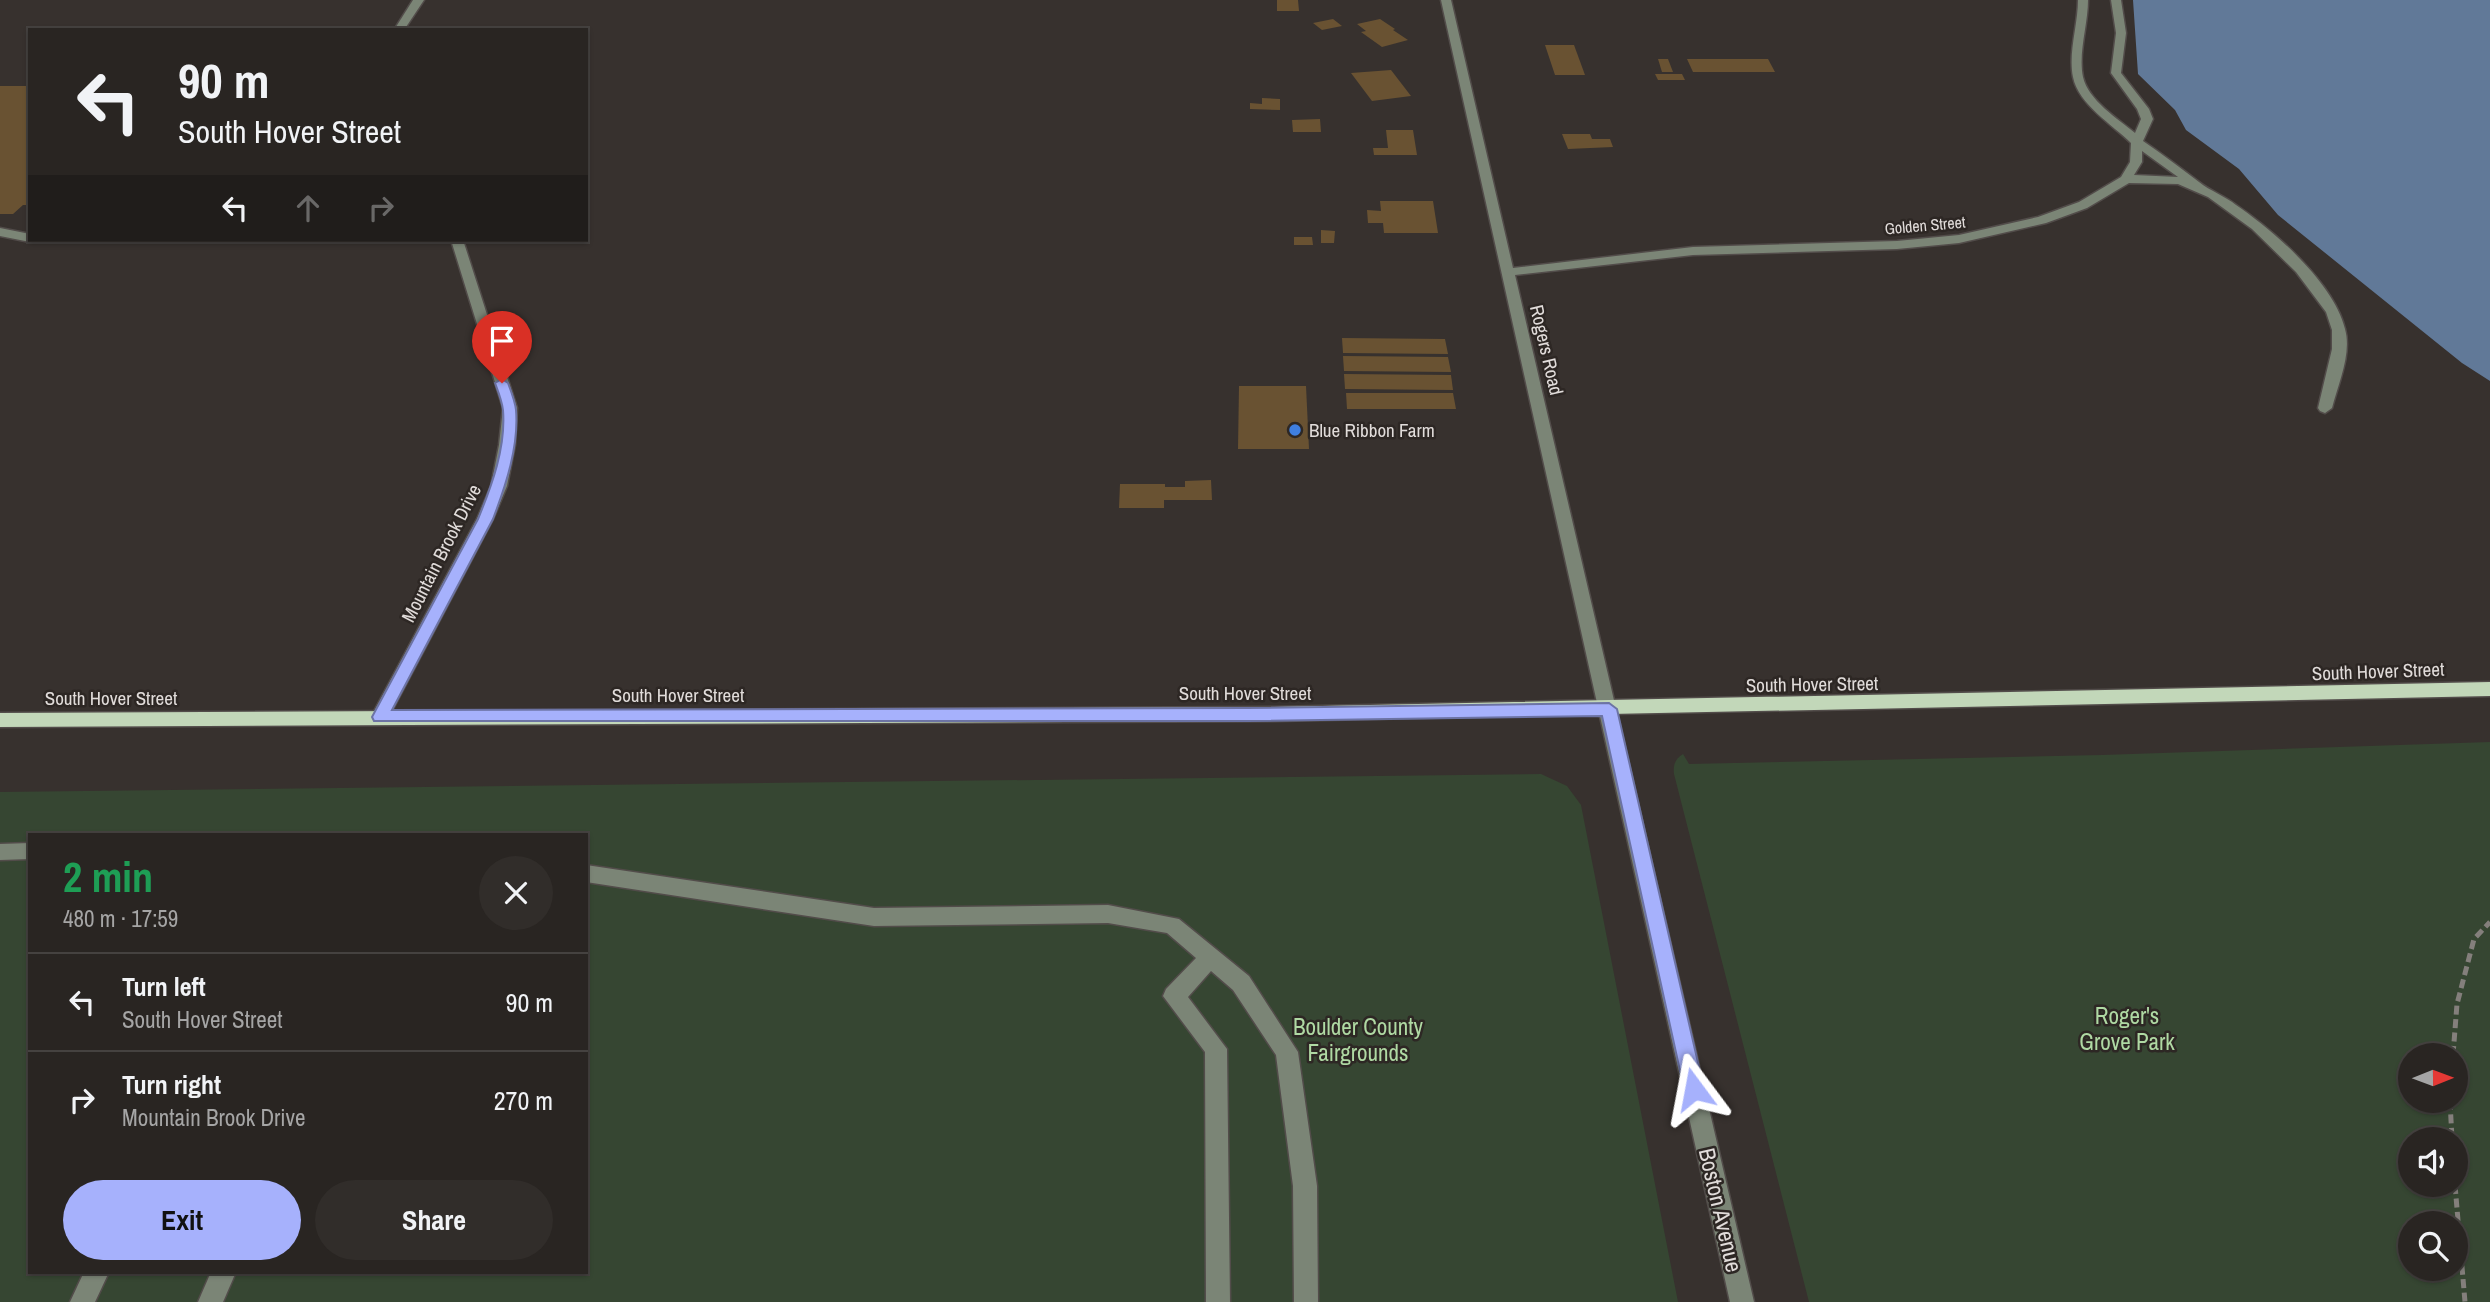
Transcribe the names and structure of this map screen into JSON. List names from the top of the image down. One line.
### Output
{"streets":{"main road":["South Hover Street"],"street":["Golden Street","Rogers Road","Mountain Brook Drive","Boston Avenue"]},"crossings":[["Golden Street","Rogers Road"],["Rogers Road","South Hover Street"],["Rogers Road","Boston Avenue"],["Mountain Brook Drive","South Hover Street"],["South Hover Street","Boston Avenue"]],"parks":["Roger's Grove Park","Boulder County Fairgrounds"],"places":["Blue Ribbon Farm"],"north":"right","page":{"turn":["90 m","South Hover Street"],"heading":["2 min","480 m · 17:59"],"list":[{"name":"Turn left","note":"South Hover Street","value":"90 m"},{"name":"Turn right","note":"Mountain Brook Drive","value":"270 m"}],"buttons":["Exit","Share"]}}
